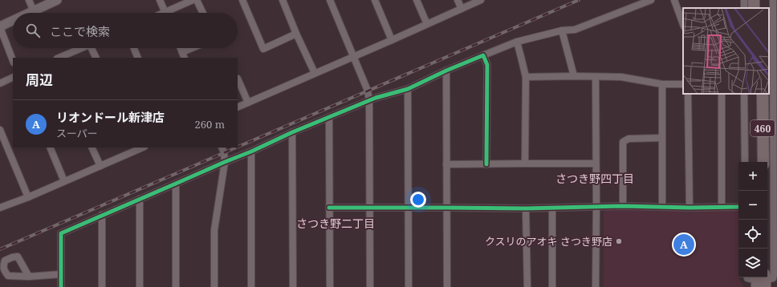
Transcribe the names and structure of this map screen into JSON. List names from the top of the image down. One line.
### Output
{"streets":{"highway":["460"]},"districts":["さつき野四丁目","さつき野二丁目"],"places":["クスリのアオキ さつき野店"],"page":{"search":"ここで検索","heading":"周辺","list":[{"mark":"A","name":"リオンドール新津店","note":"スーパー","value":"260 m"}],"map_buttons":["+","−"],"pins":"A"}}
